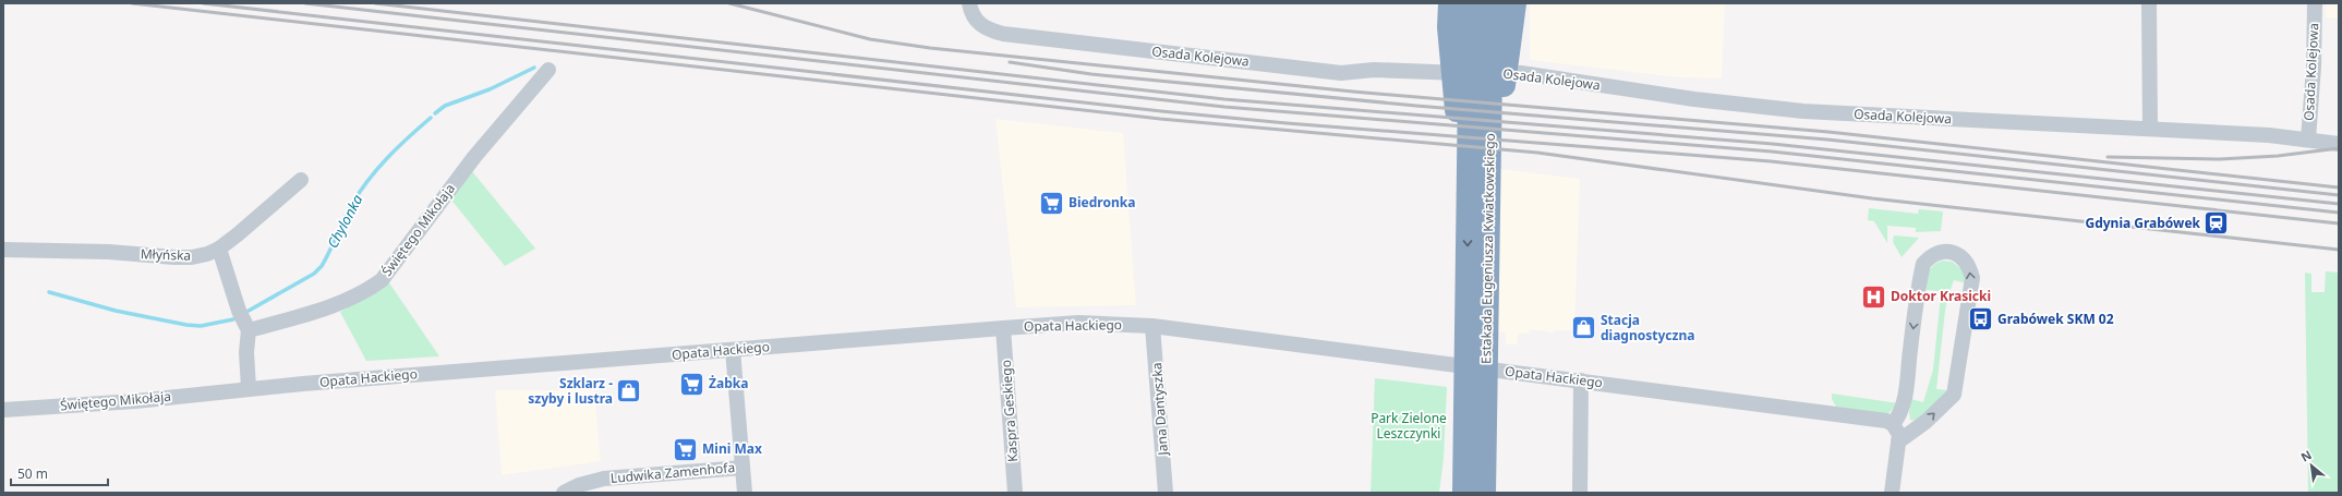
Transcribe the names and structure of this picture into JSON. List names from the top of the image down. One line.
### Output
{"streets":{"highway":["Estakada Eugeniusza Kwiatkowskiego"],"street":["Osada Kolejowa","Świętego Mikołaja","Młyńska","Opata Hackiego","Jana Dantyszka","Kaspra Geskiego","Ludwika Zamenhofa"]},"crossings":[["Świętego Mikołaja","Opata Hackiego"],["Opata Hackiego","Jana Dantyszka"],["Opata Hackiego","Kaspra Geskiego"],["Opata Hackiego","Ludwika Zamenhofa"]],"water":["Chylonka"],"parks":["Park Zielone Leszczynki"],"places":{"supermarket":["Biedronka","Żabka","Mini Max"],"station":["Gdynia Grabówek"],"hospital":["Doktor Krasicki"],"bus stop":["Grabówek SKM 02"],"shop":["Stacja diagnostyczna","Szklarz - szyby i lustra"]},"scale_bar":"50 m","north":"top left"}
